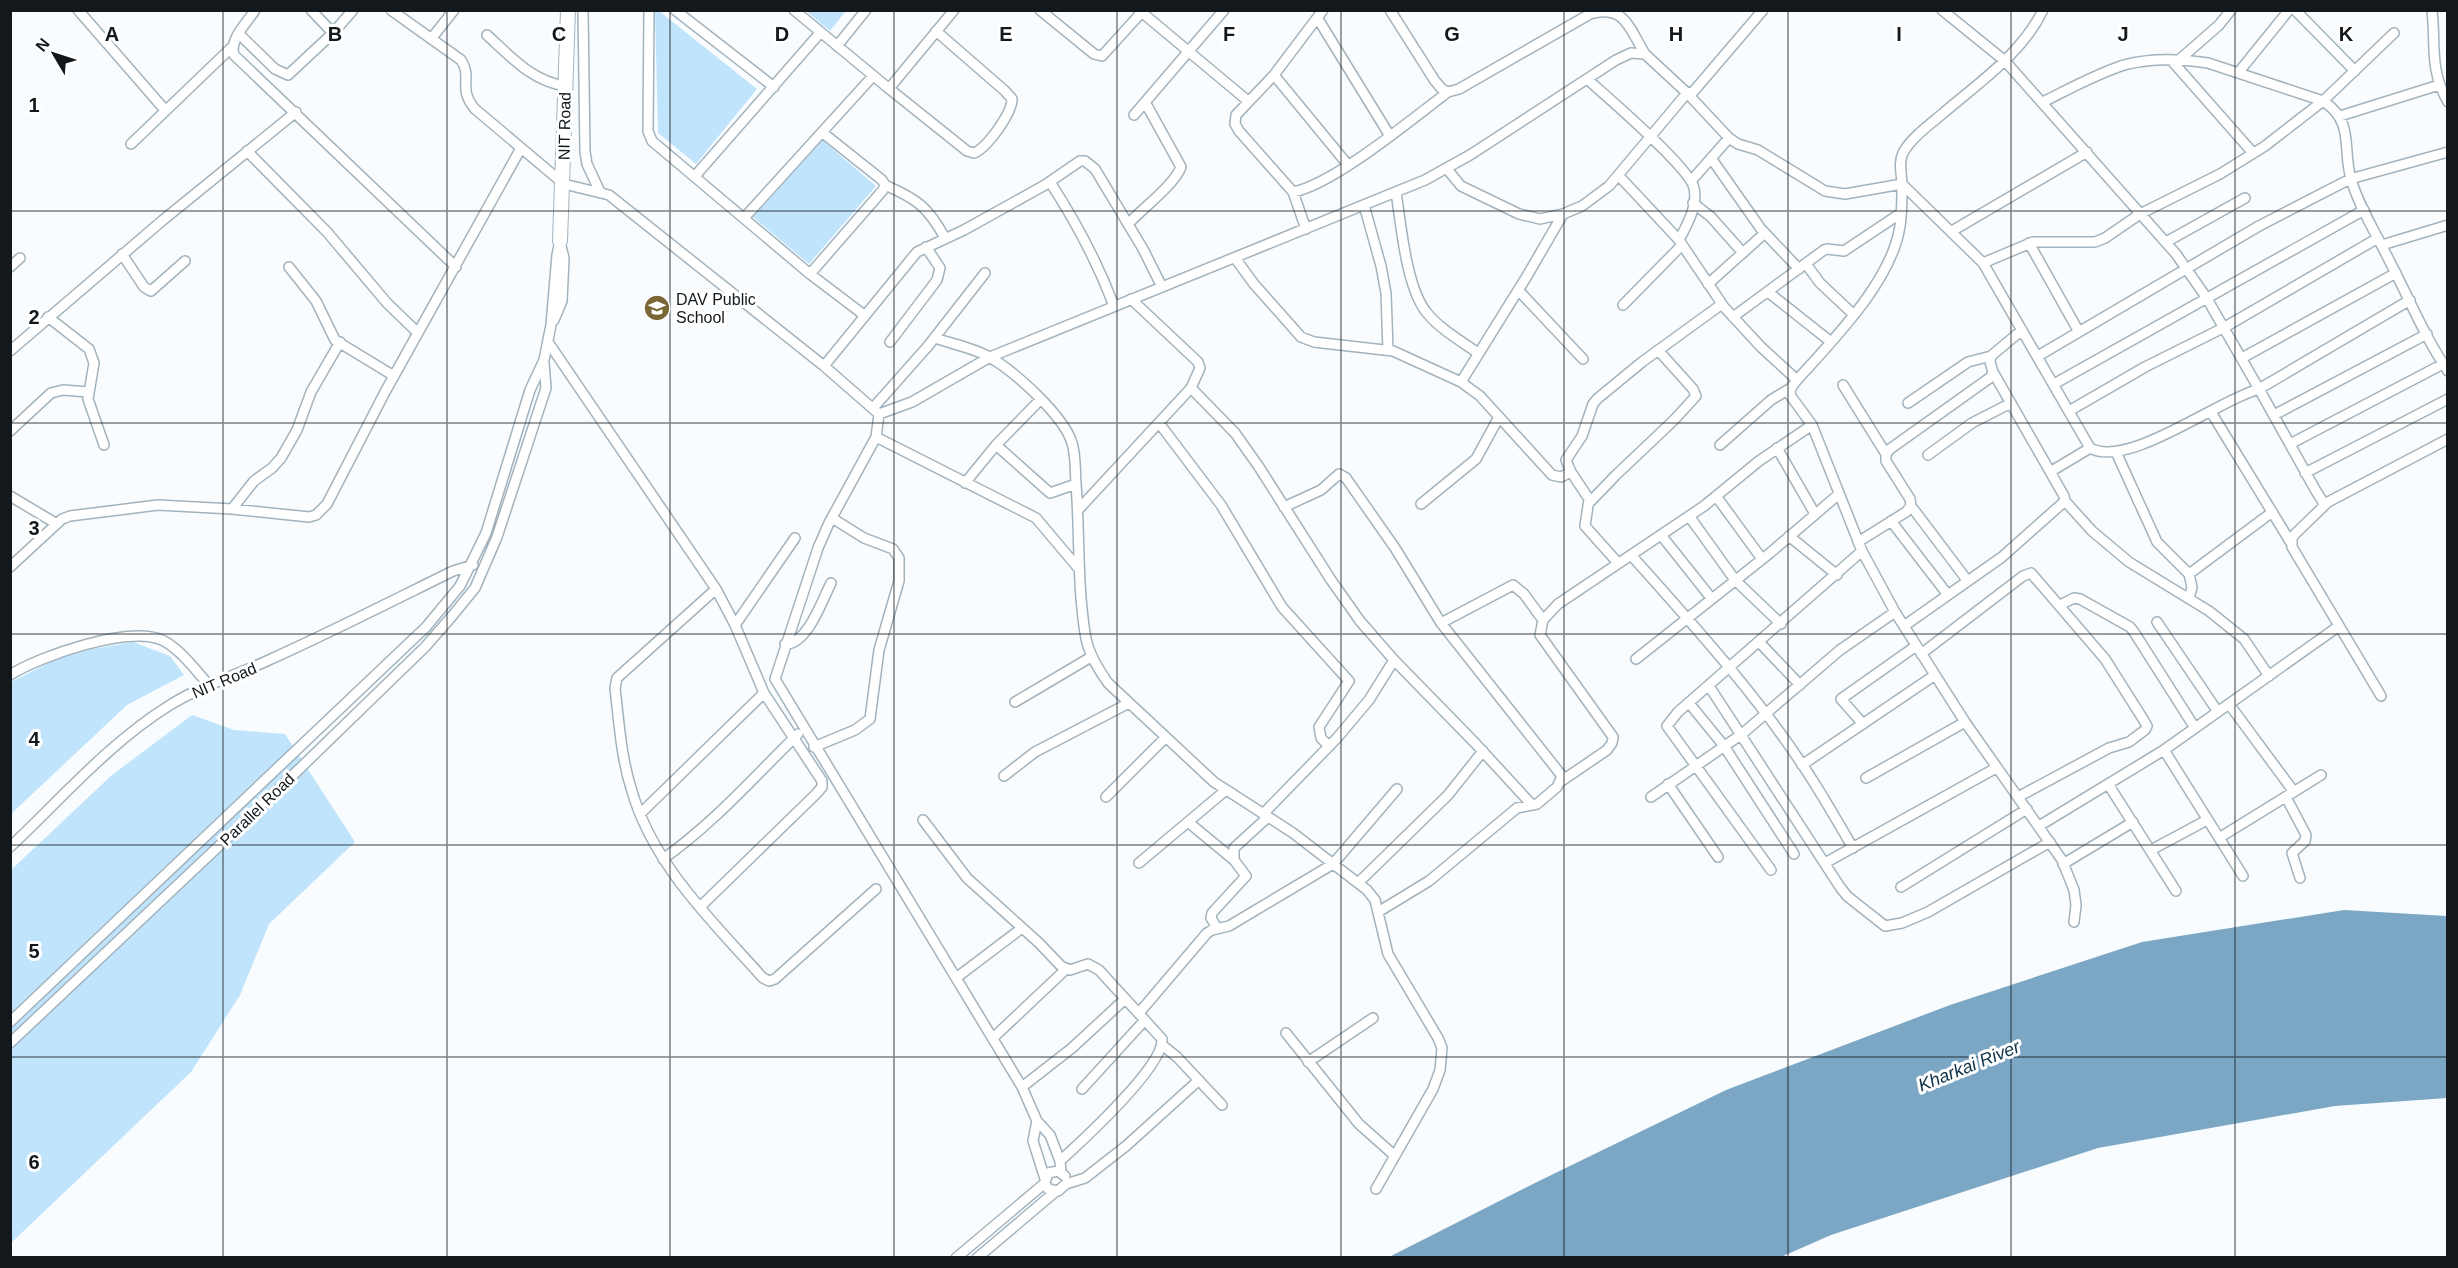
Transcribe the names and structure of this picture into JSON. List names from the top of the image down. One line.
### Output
{"streets":{"main road":["NIT Road"],"street":["Parallel Road"]},"crossings":[["NIT Road","Parallel Road"]],"water":["Kharkai River"],"places":{"school or university":["DAV Public School"]},"north":"top left","grid":{"columns":["A","B","C","D","E","F","G","H","I","J","K"],"rows":["1","2","3","4","5","6"]}}
